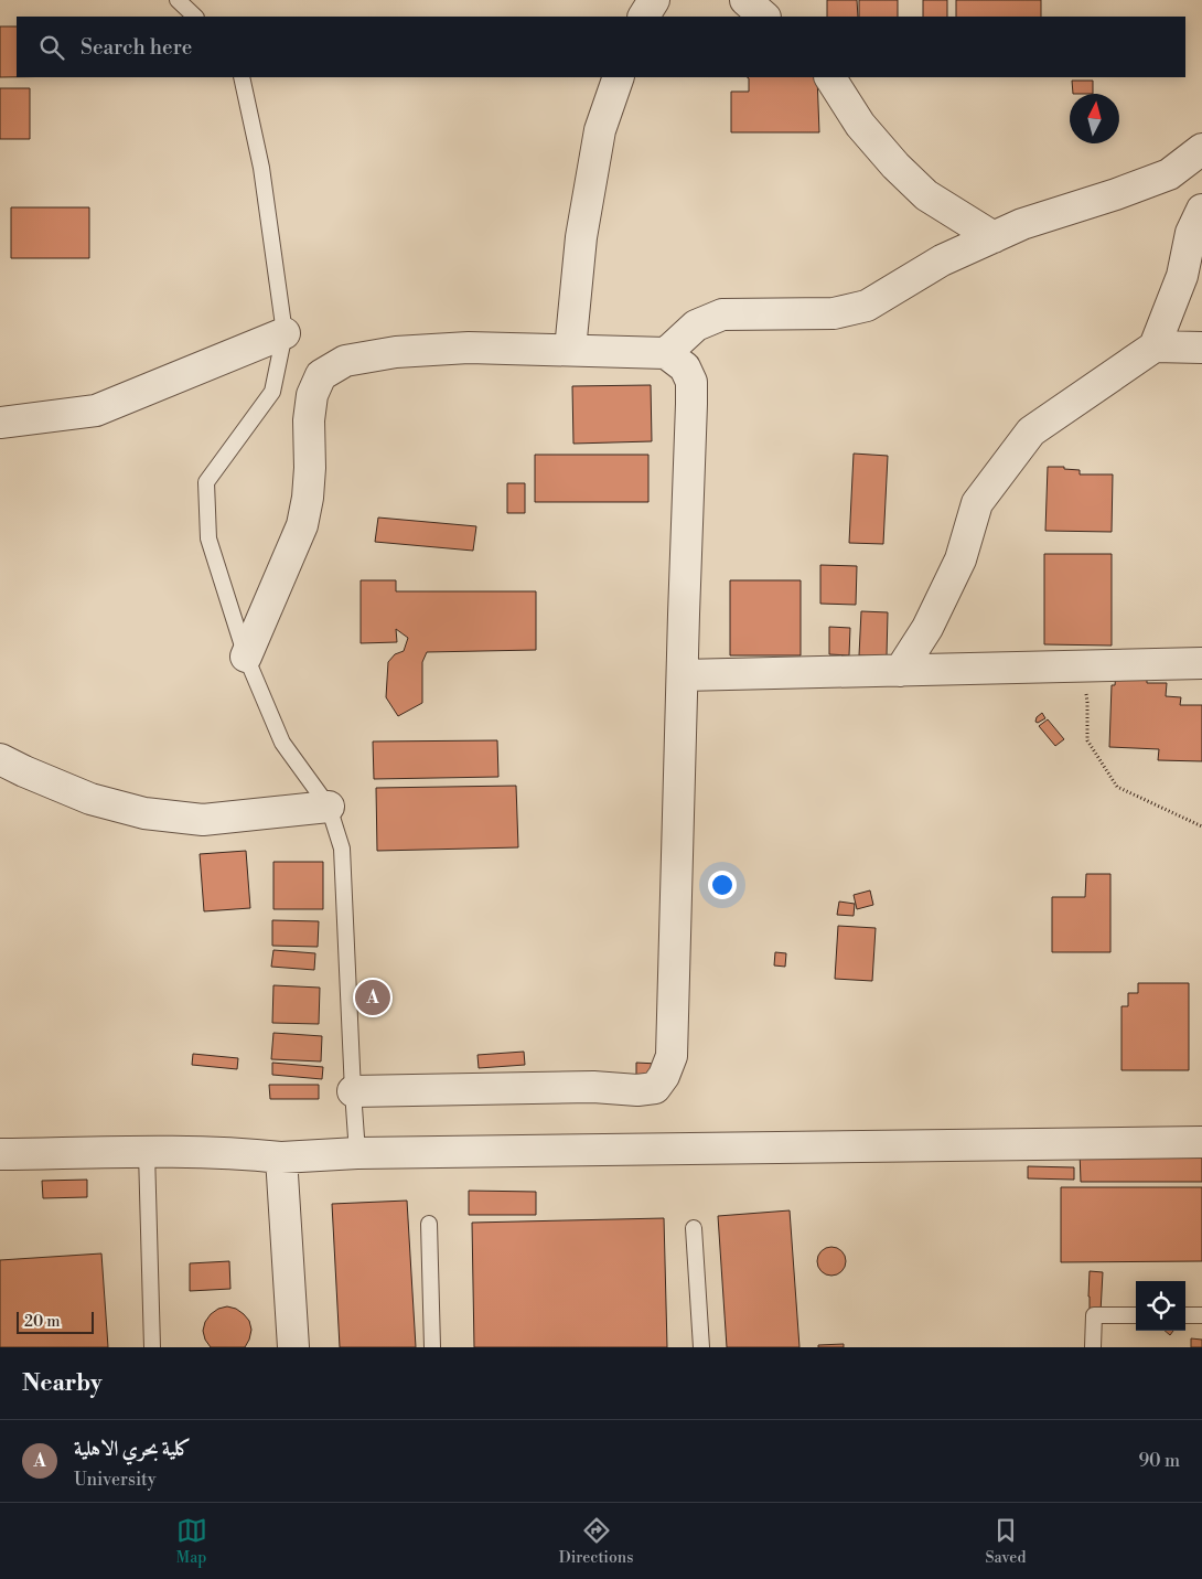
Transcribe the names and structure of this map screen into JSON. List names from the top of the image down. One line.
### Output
{"scale_bar":"20 m","north":"top","page":{"search":"Search here","pins":"A","scale":"20 m","heading":"Nearby","list":[{"mark":"A","name":"كلية بحري الاهلية","note":"University","value":"90 m"}],"nav":["Map","Directions","Saved"]}}
